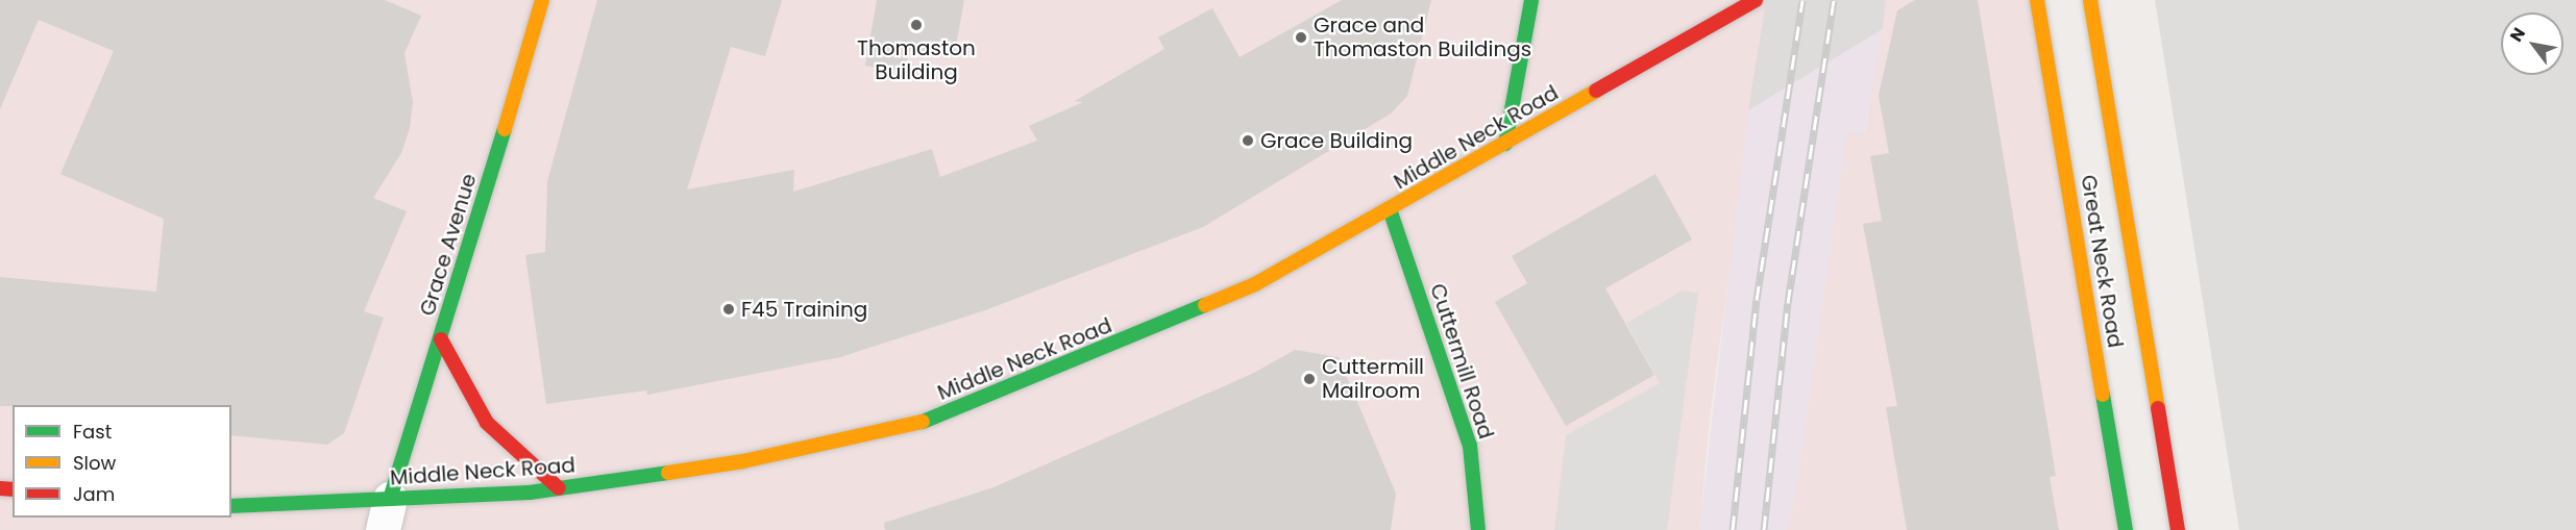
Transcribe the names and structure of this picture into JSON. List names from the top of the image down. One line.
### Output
{"streets":{"main road":["Middle Neck Road","Grace Avenue","Great Neck Road","Cuttermill Road"]},"crossings":[["Middle Neck Road","Grace Avenue"],["Middle Neck Road","Cuttermill Road"]],"places":["Thomaston Building","Grace and Thomaston Buildings","Grace Building","F45 Training","Cuttermill Mailroom"],"legend":["Fast","Slow","Jam"],"north":"top left"}
